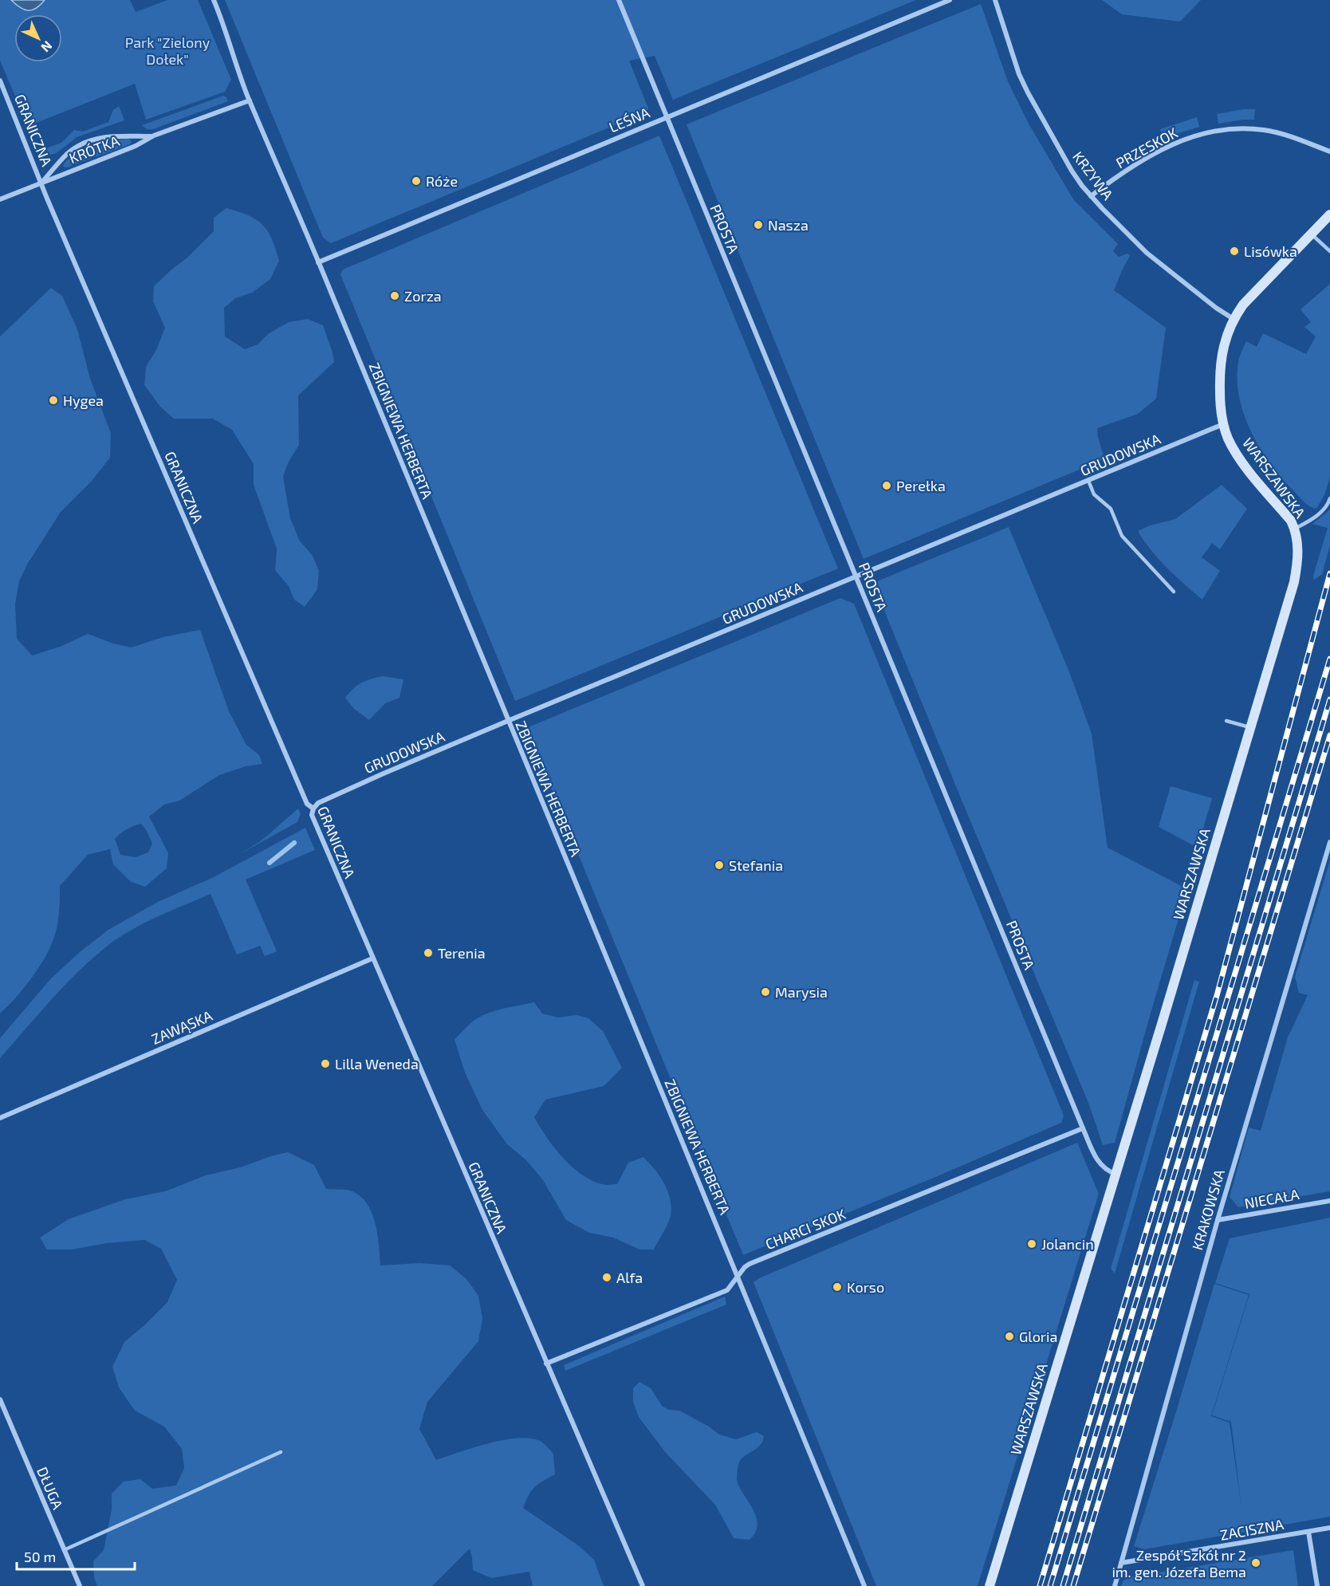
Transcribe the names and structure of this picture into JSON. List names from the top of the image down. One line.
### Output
{"streets":{"street":["LEŚNA","GRANICZNA","PRZESKOK","KRÓTKA","KRZYWA","PROSTA","ZBIGNIEWA HERBERTA","GRUDOWSKA","WARSZAWSKA","ZAWĄSKA","NIECAŁA","KRAKOWSKA","CHARCI SKOK","DŁUGA","ZACISZNA"]},"crossings":[["LEŚNA","PROSTA"],["LEŚNA","ZBIGNIEWA HERBERTA"],["GRANICZNA","KRÓTKA"],["GRANICZNA","GRUDOWSKA"],["GRANICZNA","ZAWĄSKA"],["GRANICZNA","CHARCI SKOK"],["PRZESKOK","KRZYWA"],["KRÓTKA","ZBIGNIEWA HERBERTA"],["KRZYWA","WARSZAWSKA"],["PROSTA","GRUDOWSKA"],["PROSTA","WARSZAWSKA"],["PROSTA","CHARCI SKOK"],["ZBIGNIEWA HERBERTA","GRUDOWSKA"],["ZBIGNIEWA HERBERTA","CHARCI SKOK"],["GRUDOWSKA","WARSZAWSKA"],["NIECAŁA","KRAKOWSKA"],["KRAKOWSKA","ZACISZNA"]],"parks":["Park \"Zielony Dołek\""],"places":["Róże","Nasza","Lisówka","Zorza","Hygea","Perełka","Stefania","Terenia","Marysia","Lilla Weneda","Jolancin","Alfa","Korso","Gloria","Zespół Szkół nr 2 im. gen. Józefa Bema"],"scale_bar":"50 m","north":"bottom right"}
